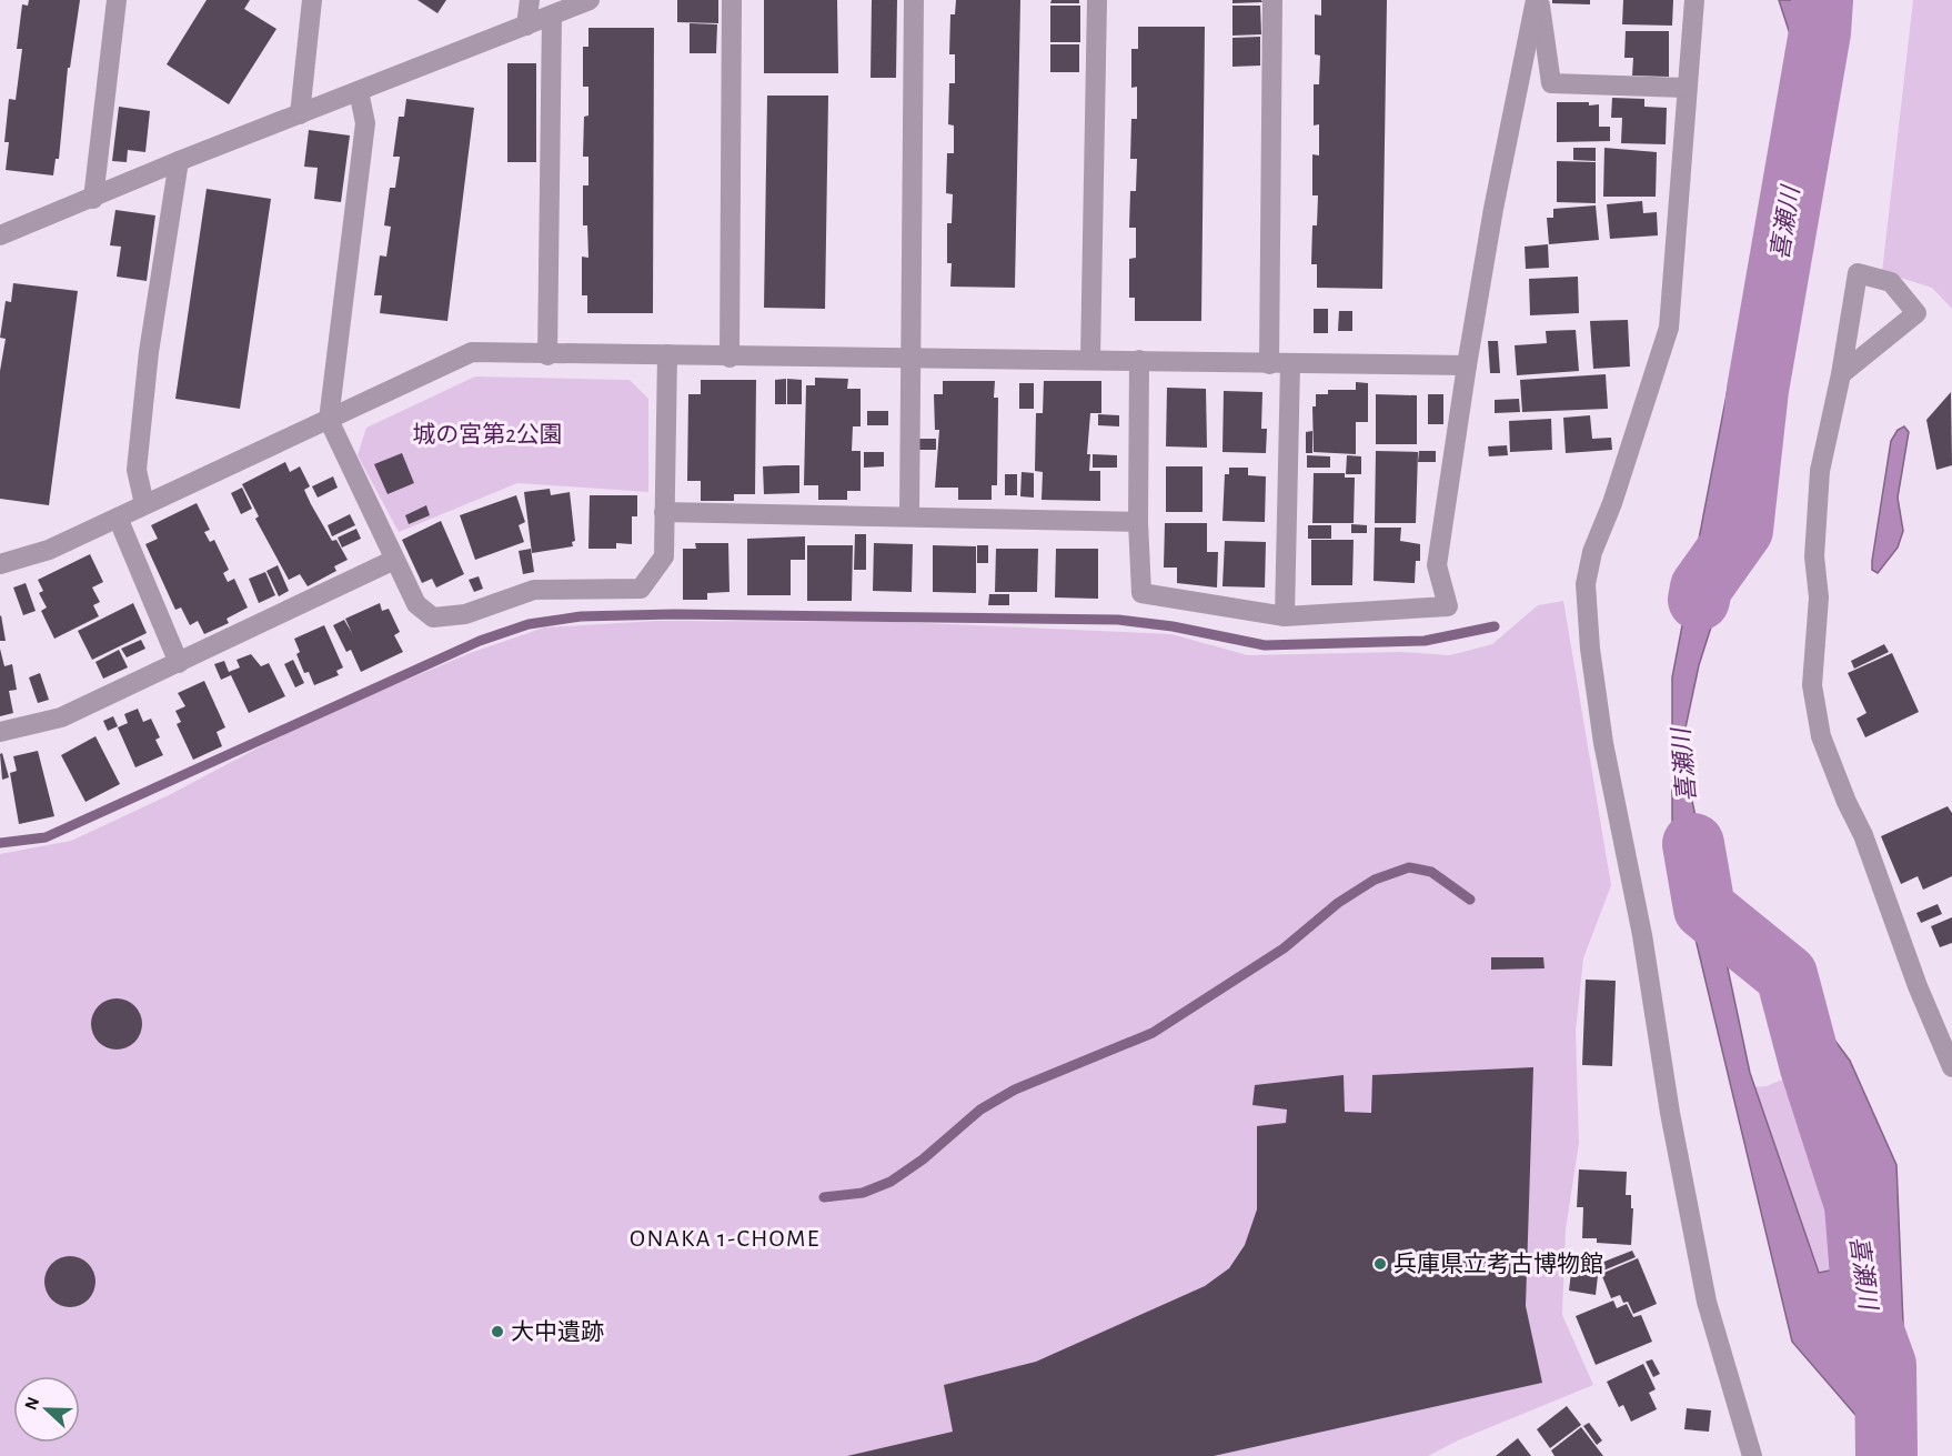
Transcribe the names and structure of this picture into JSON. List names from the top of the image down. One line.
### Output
{"districts":["ONAKA 1-CHOME"],"water":["喜瀬川"],"parks":["城の宮第2公園"],"places":["兵庫県立考古博物館","大中遺跡"],"north":"left"}
